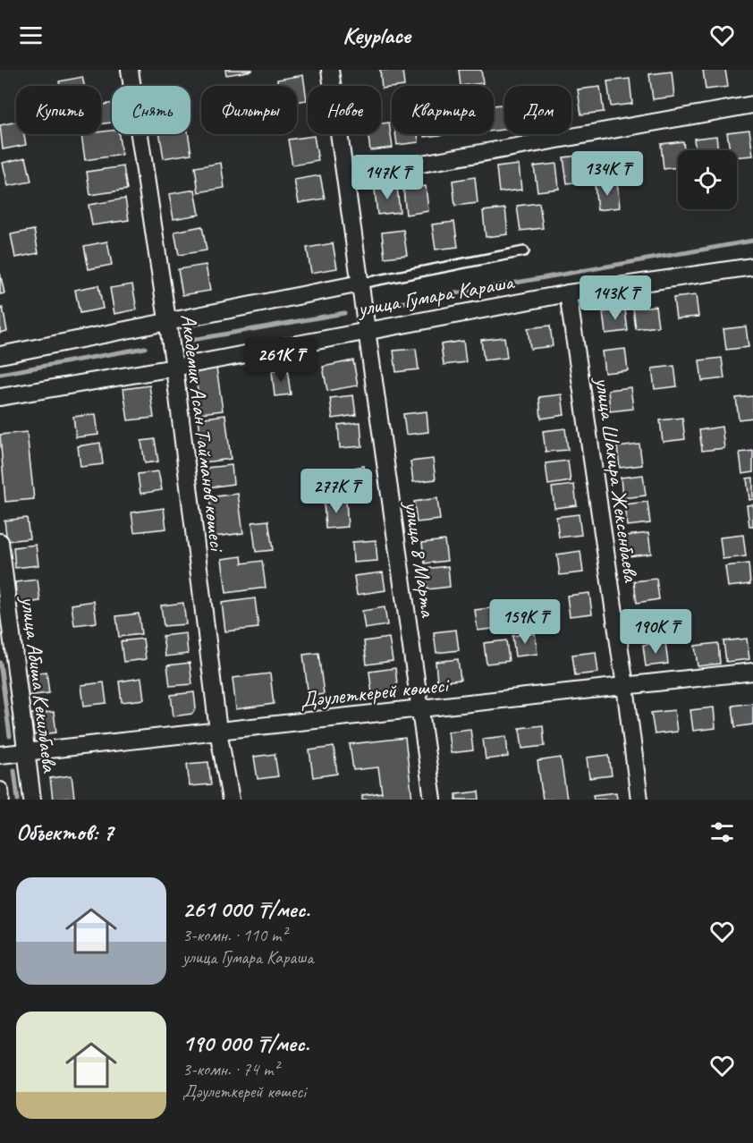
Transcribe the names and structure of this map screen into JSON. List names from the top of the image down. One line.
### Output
{"streets":{"street":["улица Гумара Караша","Академик Асан Тайманов көшесі","улица Шакира Жексенбаева","улица 8 Марта","улица Абиша Кекилбаева","Дәулеткерей көшесі"]},"crossings":[["улица Гумара Караша","Академик Асан Тайманов көшесі"],["улица Гумара Караша","улица Шакира Жексенбаева"],["улица Гумара Караша","улица 8 Марта"],["Академик Асан Тайманов көшесі","Дәулеткерей көшесі"],["улица Шакира Жексенбаева","Дәулеткерей көшесі"],["улица 8 Марта","Дәулеткерей көшесі"],["улица Абиша Кекилбаева","Дәулеткерей көшесі"]],"page":{"header":"Keyplace","chip":["Купить","Снять","Фильтры","Новое","Квартира","Дом"],"price":["134K ₸","147K ₸","143K ₸","261K ₸","277K ₸","159K ₸","190K ₸"],"heading":"Объектов: 7","list":[{"name":"261 000 ₸/мес.","note":"3-комн. · 110 m² · улица Гумара Караша"},{"name":"190 000 ₸/мес.","note":"3-комн. · 74 m² · Дәулеткерей көшесі"}]}}
